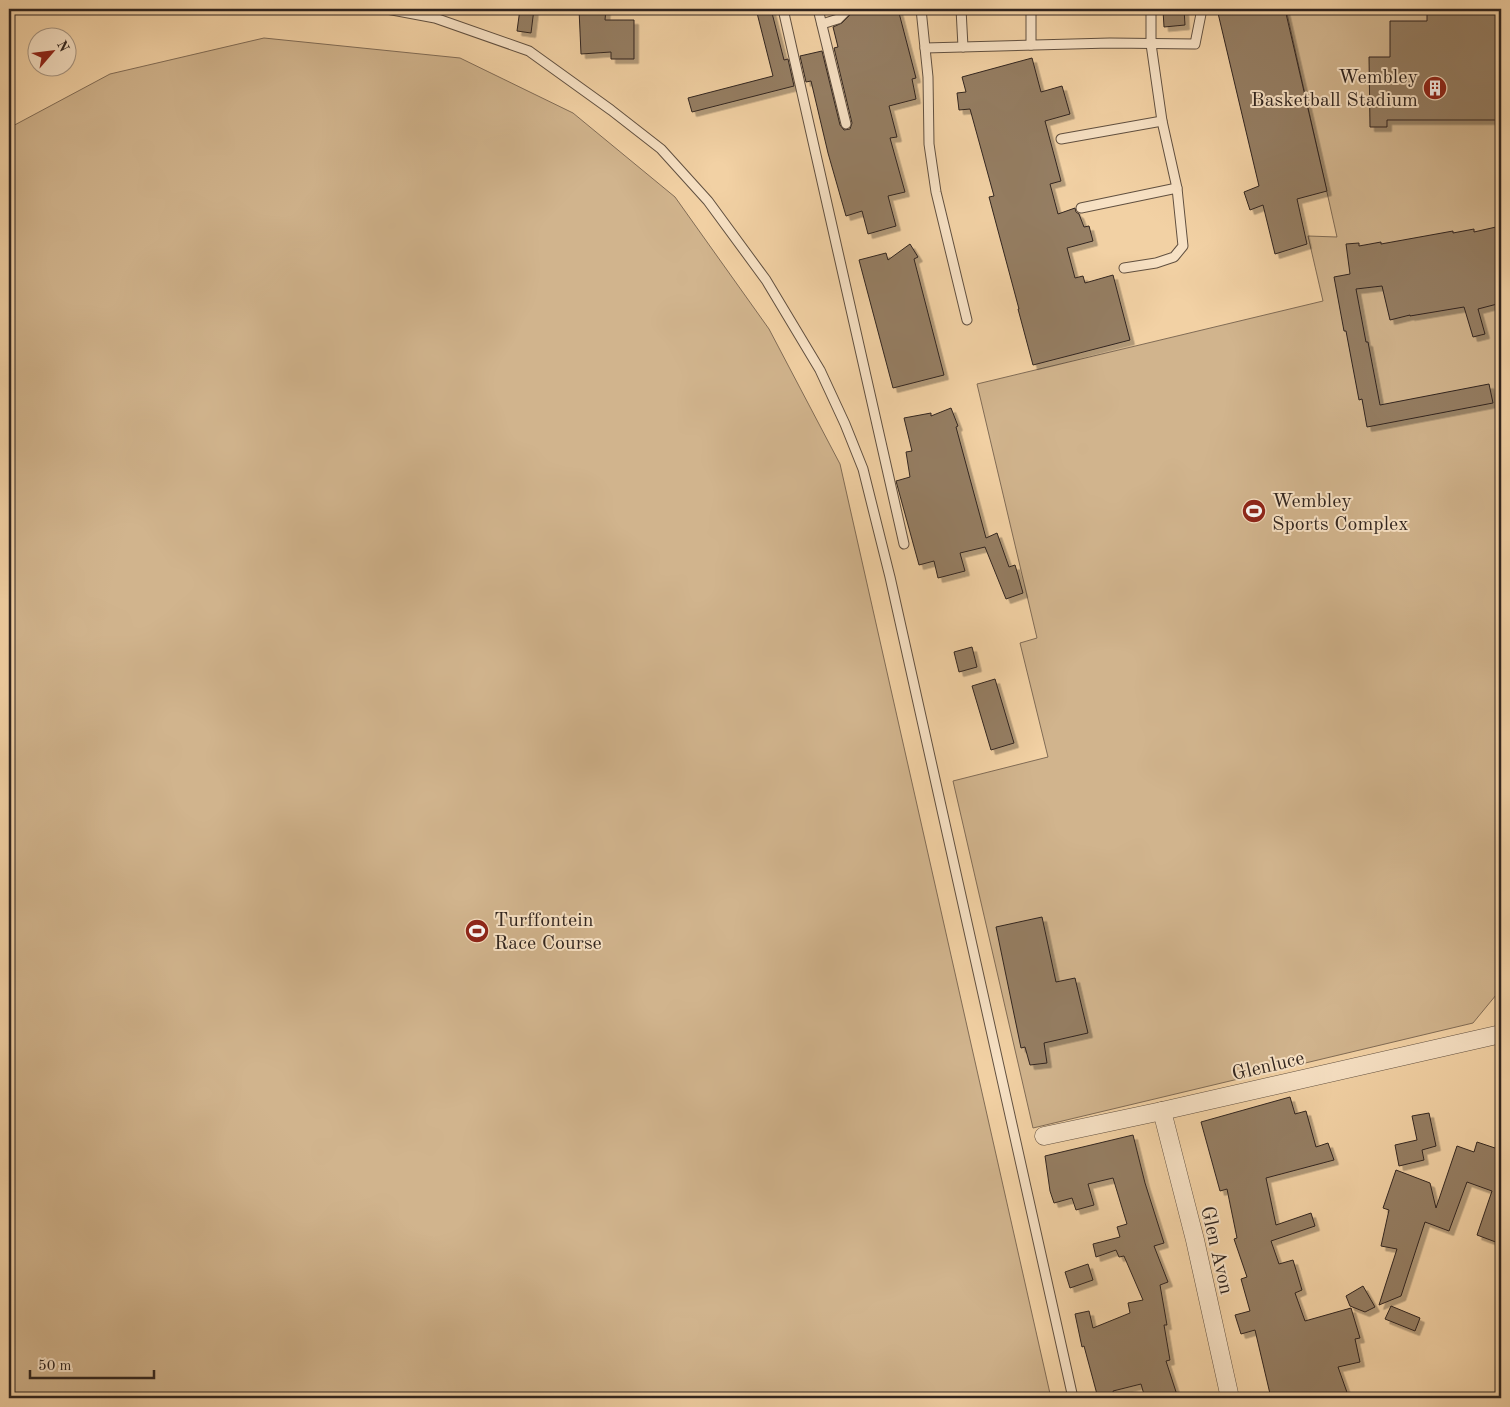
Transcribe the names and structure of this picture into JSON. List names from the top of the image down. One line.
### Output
{"streets":{"street":["Glenluce","Glen Avon"]},"crossings":[["Glenluce","Glen Avon"]],"places":{"building":["Wembley Basketball Stadium"],"sports":["Wembley Sports Complex","Turffontein Race Course"]},"scale_bar":"50 m","north":"top right"}
